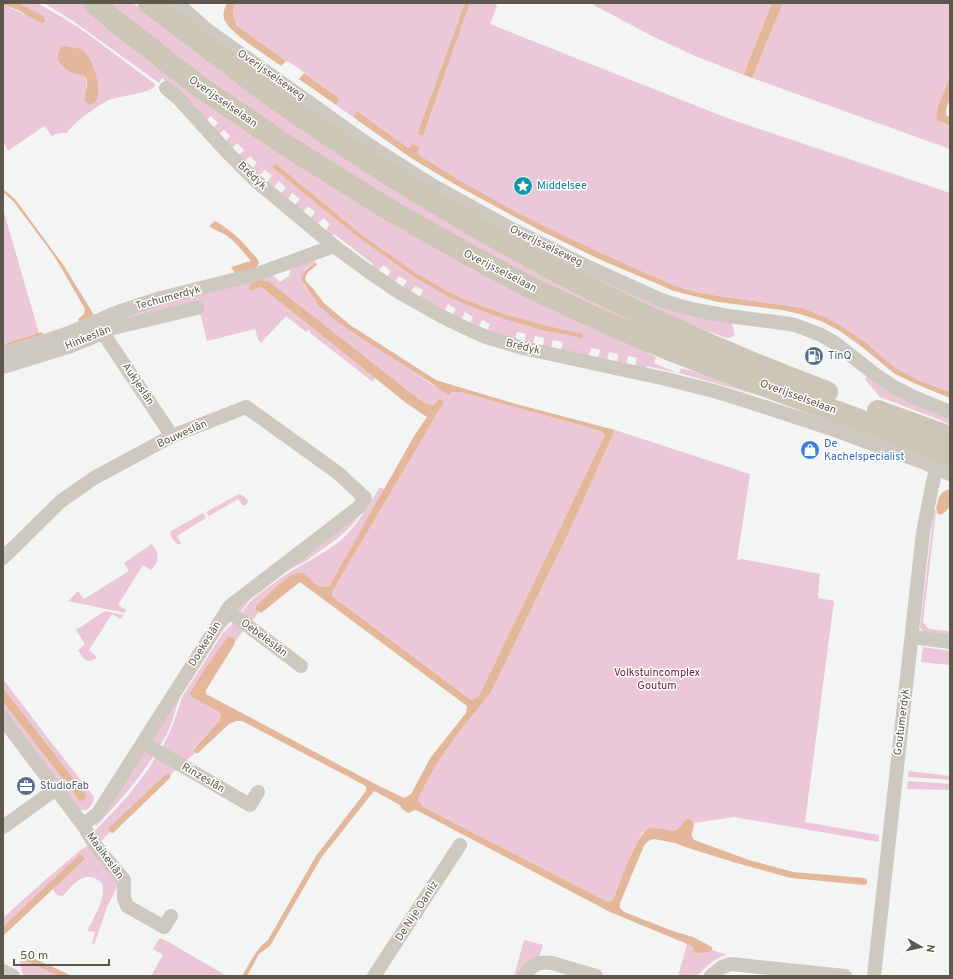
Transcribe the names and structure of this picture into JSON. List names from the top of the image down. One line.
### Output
{"streets":{"main road":["Overijsselselaan"],"street":["Overijsselseweg","Brédyk","Techumerdyk","Hinkeslân","Aukjeslân","Bouweslân","Oebeleslân","Doekeslân","Goutumerdyk","Rinzeslân","Maaikeslân","De Nije Oanliz"]},"crossings":[["Overijsselselaan","Brédyk"],["Overijsselselaan","Goutumerdyk"],["Brédyk","Techumerdyk"],["Brédyk","Goutumerdyk"],["Hinkeslân","Aukjeslân"],["Aukjeslân","Bouweslân"],["Bouweslân","Doekeslân"],["Oebeleslân","Doekeslân"],["Doekeslân","Rinzeslân"],["Doekeslân","Maaikeslân"]],"parks":["Volkstuincomplex Goutum"],"places":{"place":["Middelsee"],"fuel station":["TinQ"],"shop":["De Kachelspecialist"],"office":["StudioFab"]},"scale_bar":"50 m","north":"right"}
